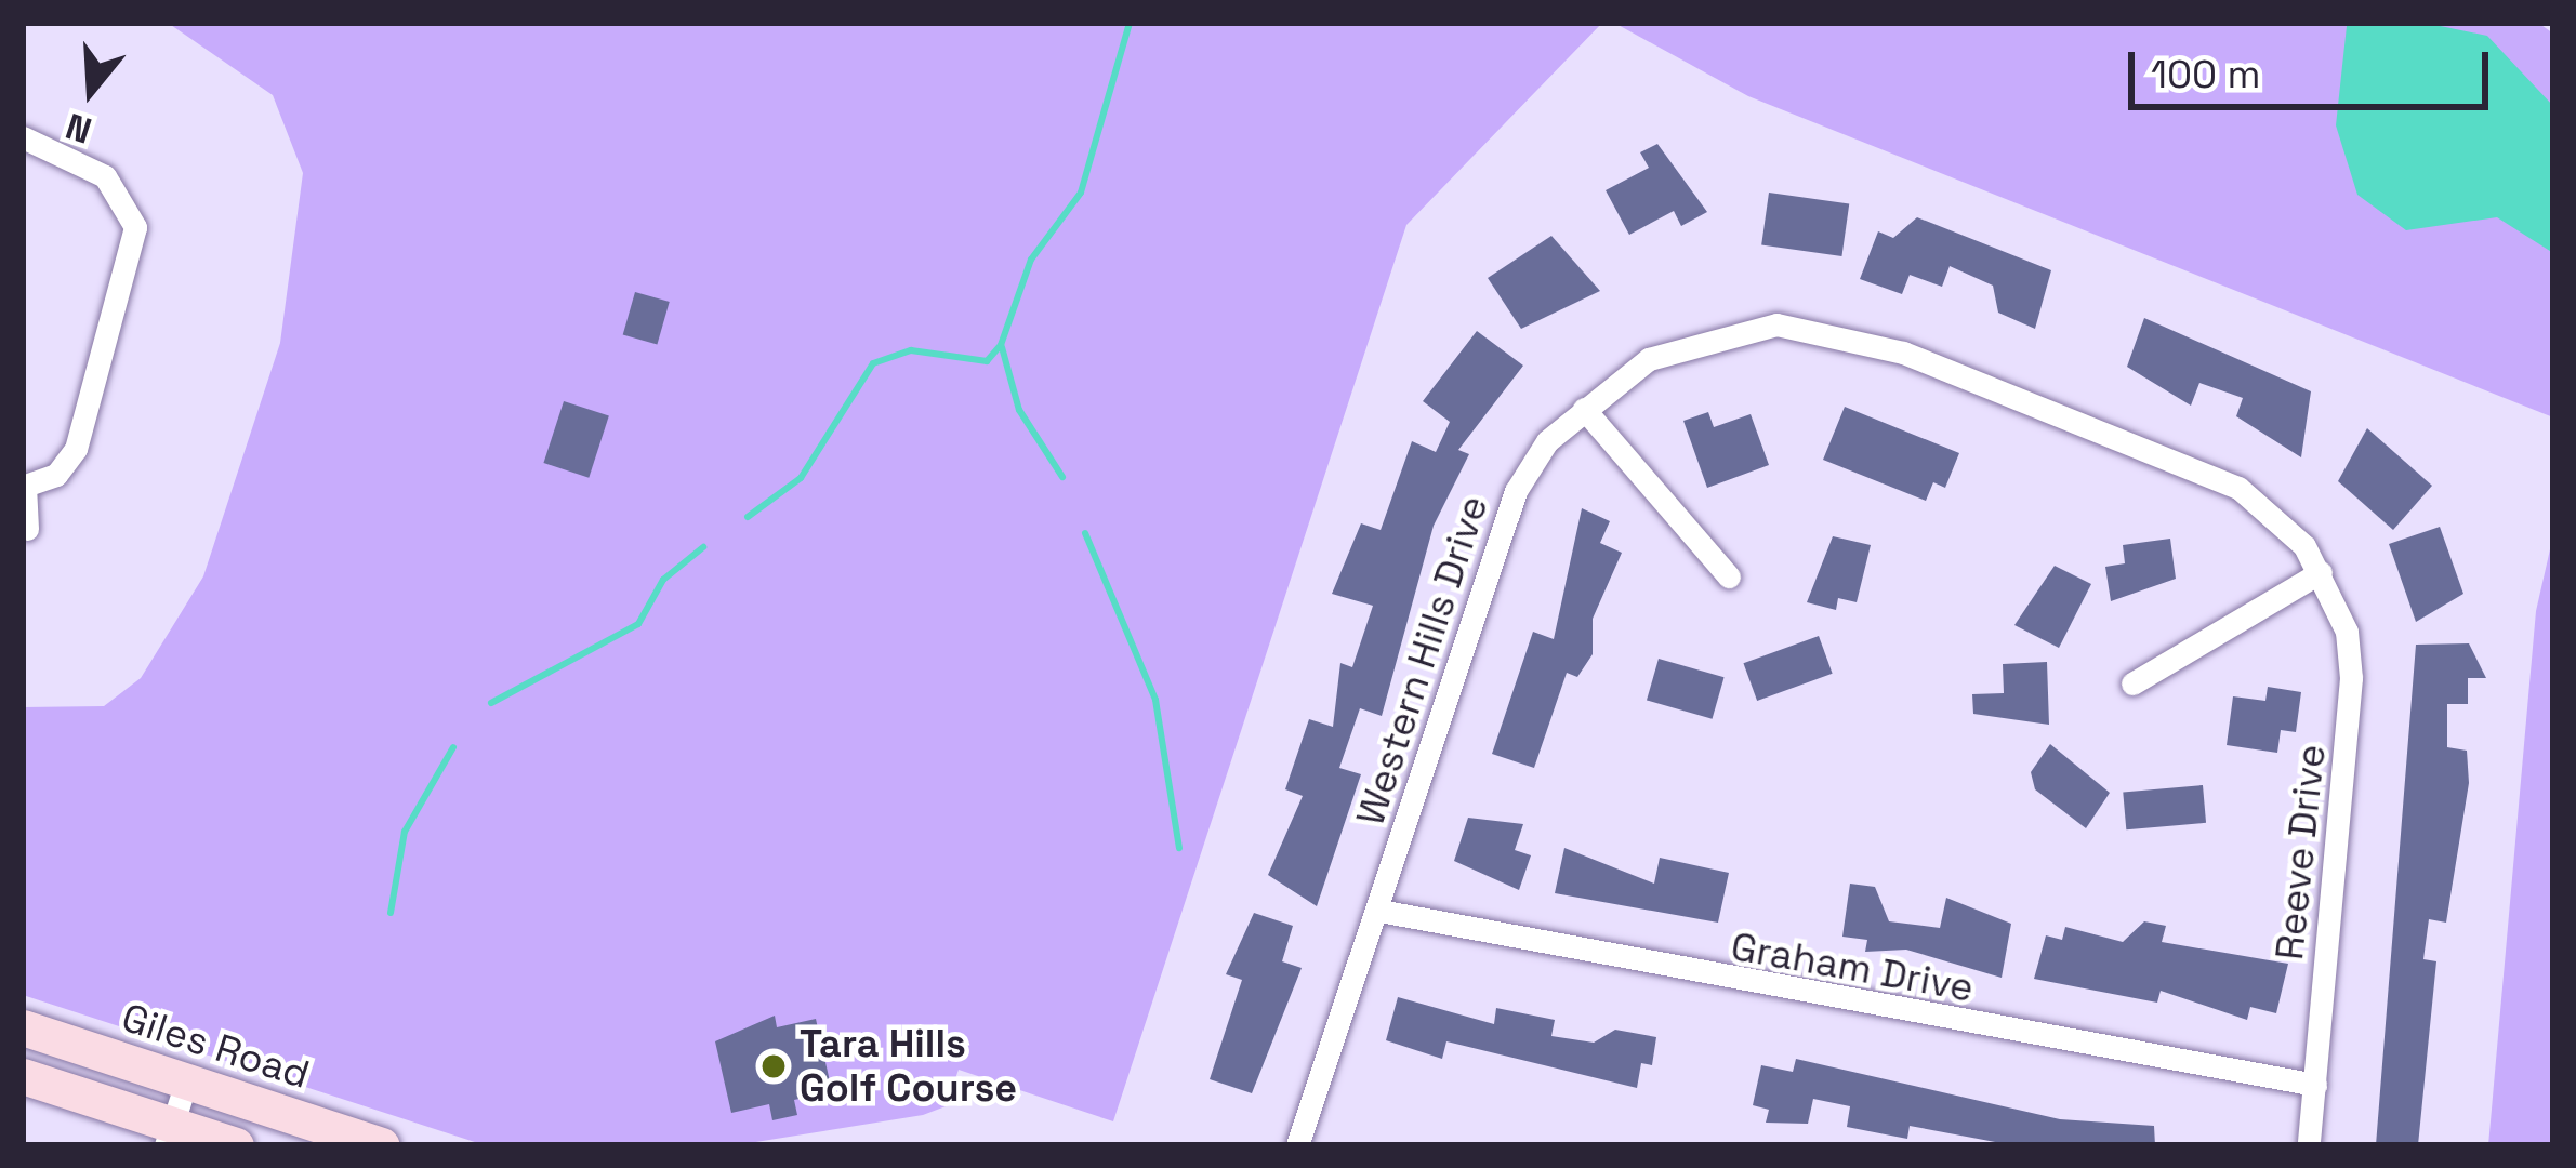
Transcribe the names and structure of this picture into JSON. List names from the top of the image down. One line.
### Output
{"streets":{"main road":["Giles Road"],"street":["Western Hills Drive","Reeve Drive","Graham Drive"]},"crossings":[["Western Hills Drive","Reeve Drive"],["Western Hills Drive","Graham Drive"],["Reeve Drive","Graham Drive"]],"places":["Tara Hills Golf Course"],"scale_bar":"100 m","north":"bottom"}
